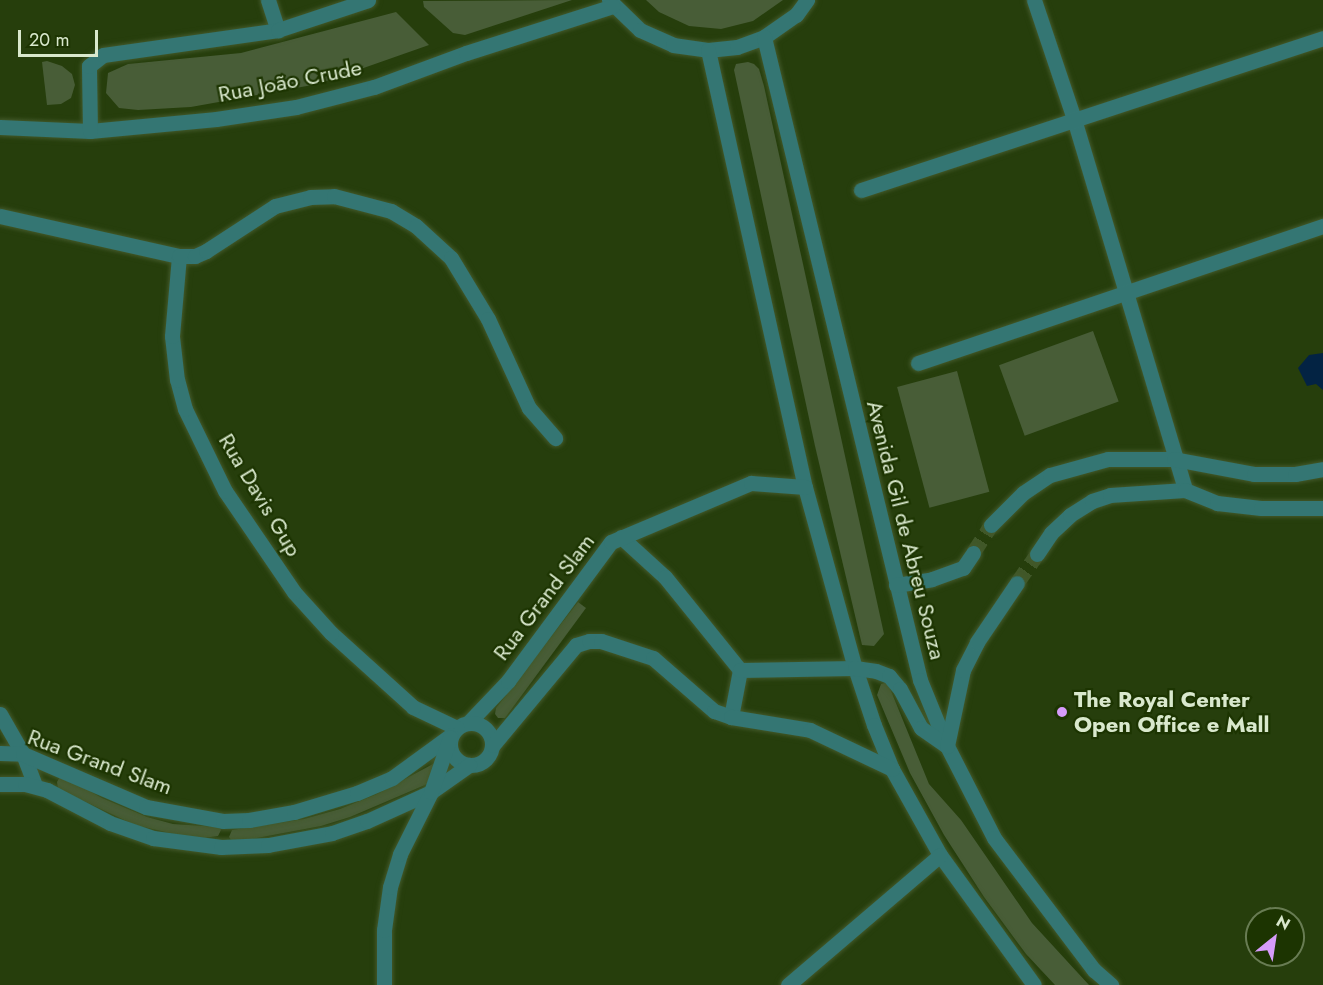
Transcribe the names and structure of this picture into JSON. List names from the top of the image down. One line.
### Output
{"streets":{"street":["Rua João Crude","Rua Davis Gup","Avenida Gil de Abreu Souza","Rua Grand Slam"]},"crossings":[["Rua Davis Gup","Rua Grand Slam"]],"places":["The Royal Center Open Office e Mall"],"scale_bar":"20 m","north":"top right"}
